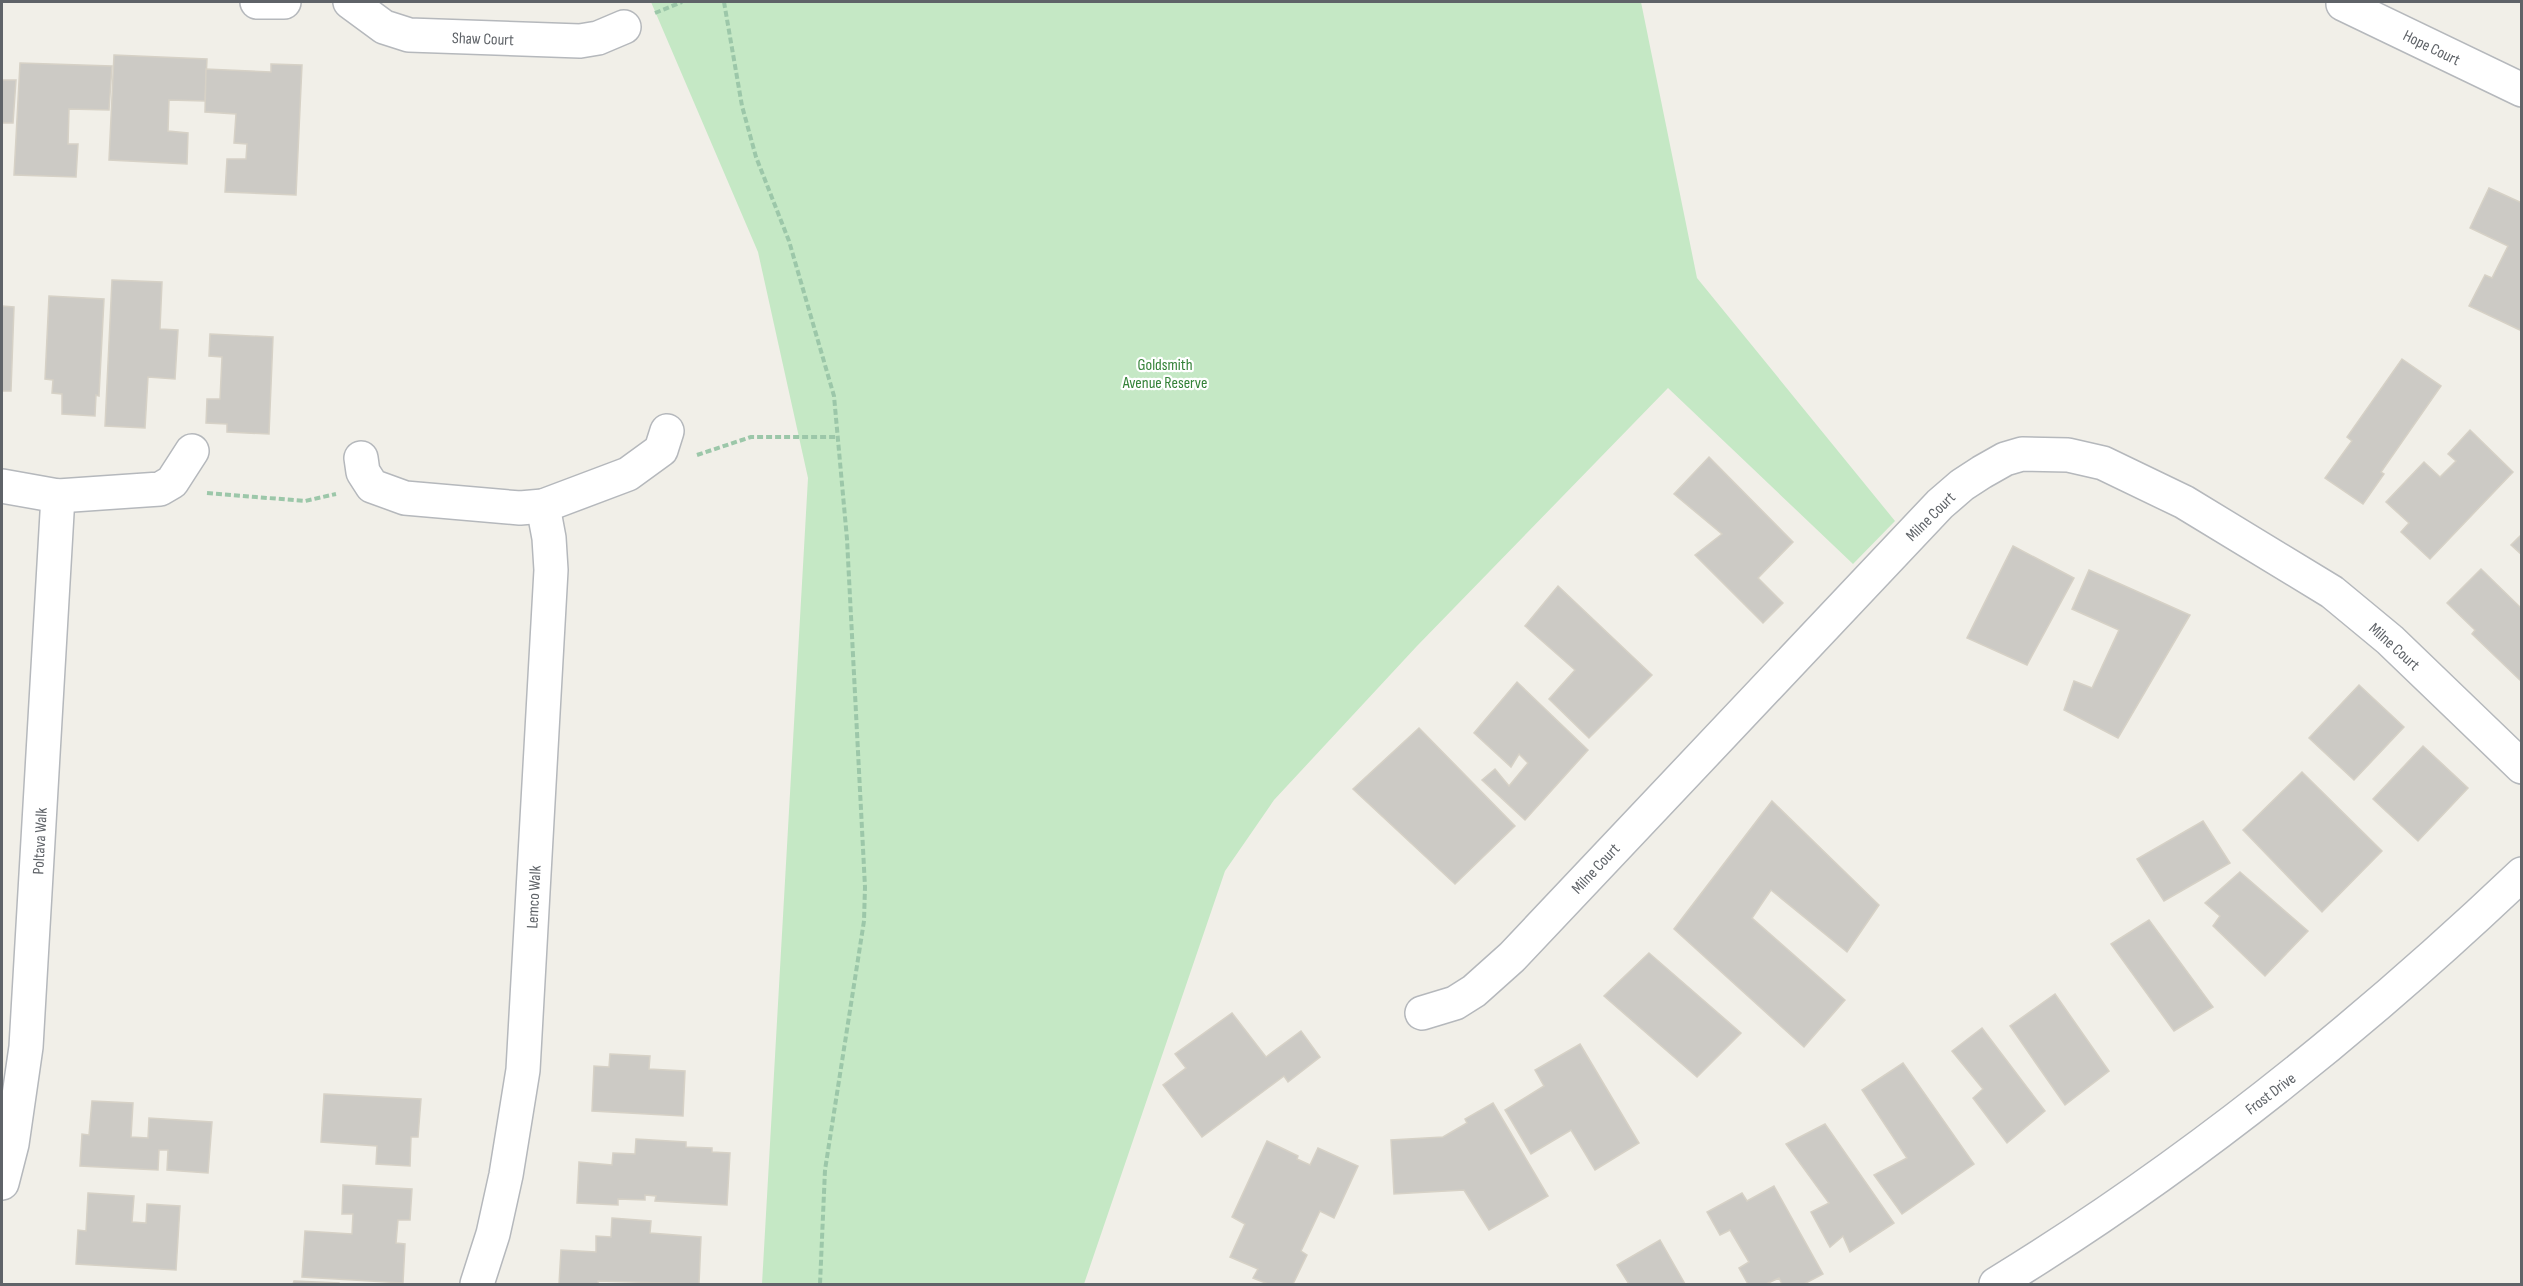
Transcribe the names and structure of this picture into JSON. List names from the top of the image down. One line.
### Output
{"streets":{"street":["Shaw Court","Hope Court","Milne Court","Poltava Walk","Lemco Walk","Frost Drive"]},"parks":["Goldsmith Avenue Reserve"]}
